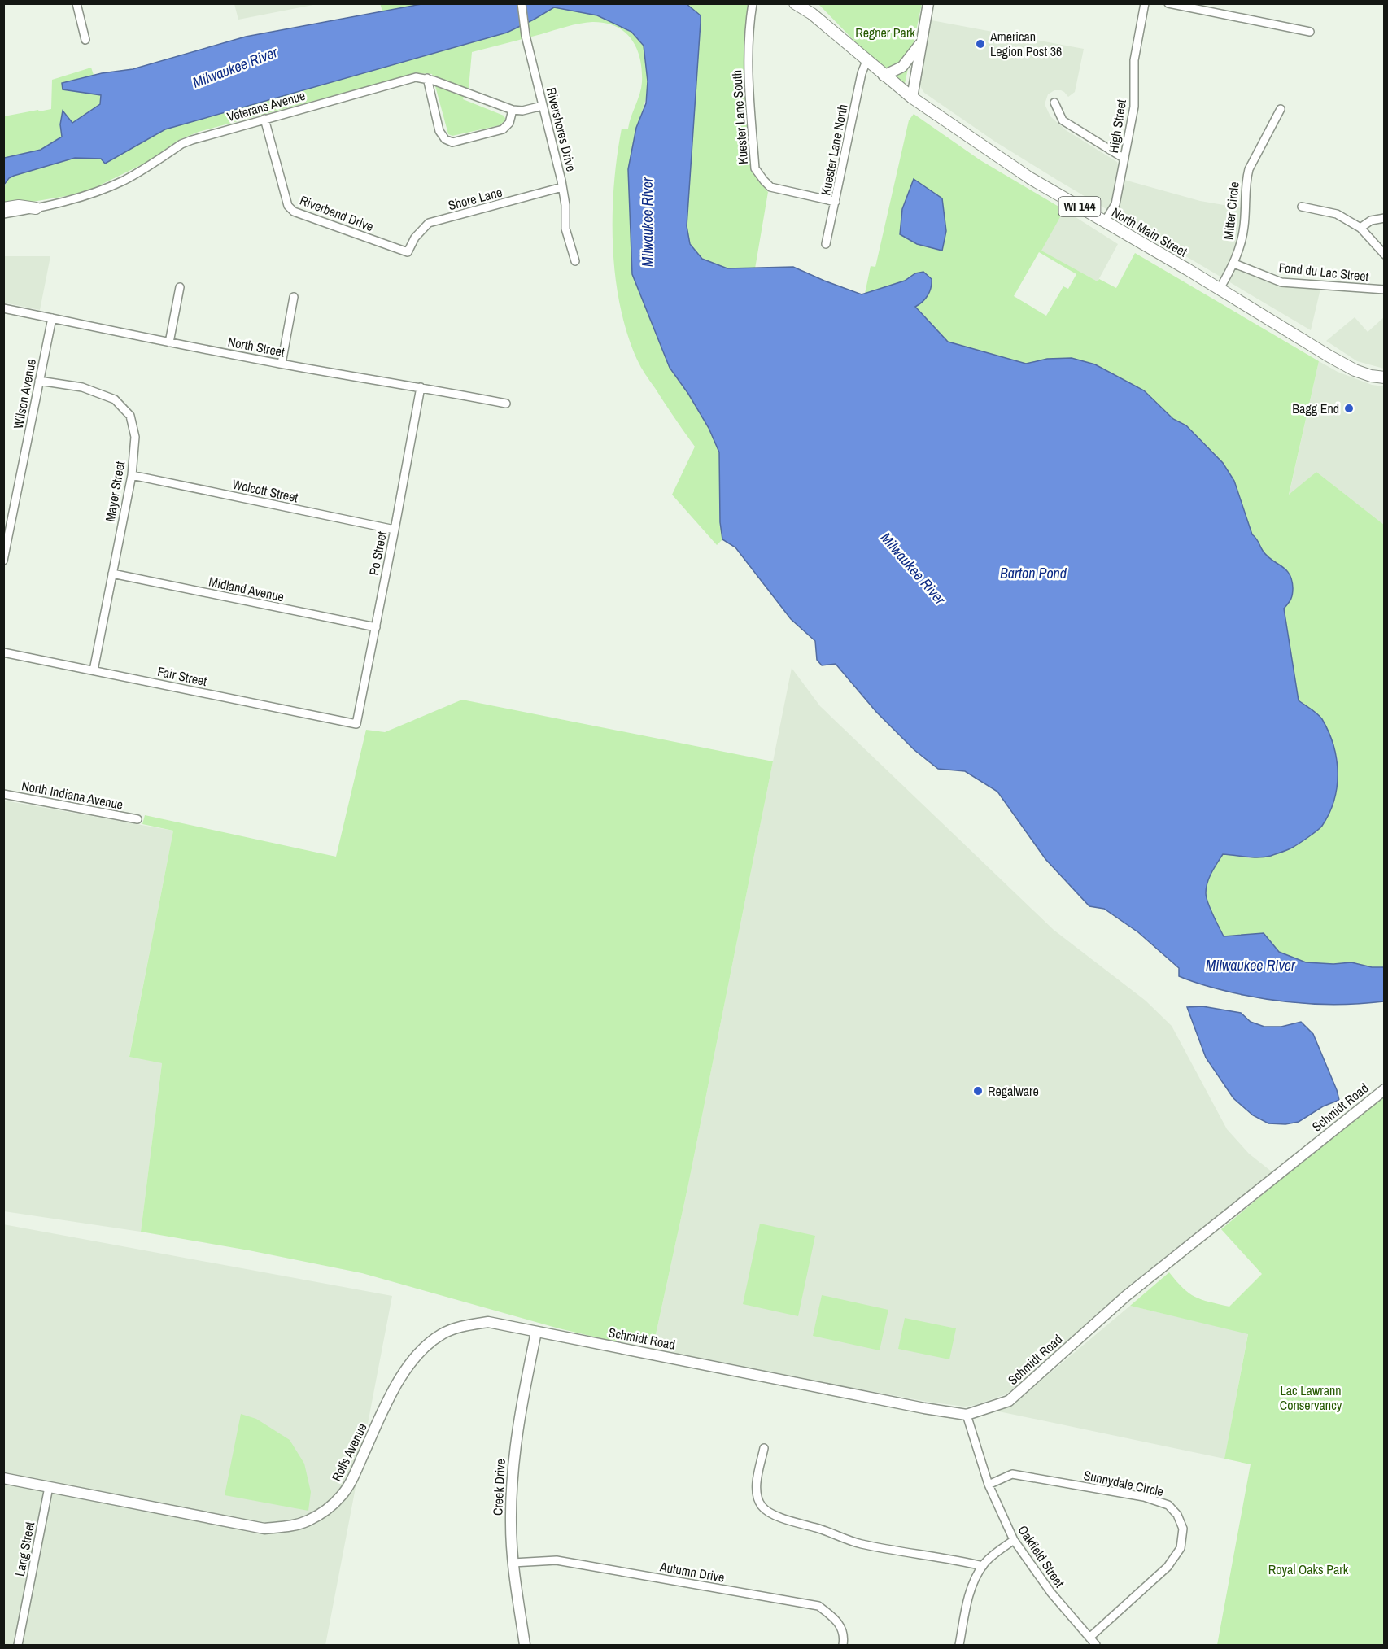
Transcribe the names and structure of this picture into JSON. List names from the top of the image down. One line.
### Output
{"streets":{"main road":["WI 144","North Main Street"],"street":["Veterans Avenue","Kuester Lane South","High Street","Rivershores Drive","Kuester Lane North","Shore Lane","Mitter Circle","Riverbend Drive","Fond du Lac Street","North Street","Wilson Avenue","Wolcott Street","Mayer Street","Po Street","Midland Avenue","Fair Street","North Indiana Avenue","Schmidt Road","Rolfs Avenue","Sunnydale Circle","Creek Drive","Lang Street","Oakfield Street","Autumn Drive"]},"crossings":[["Veterans Avenue","Rivershores Drive"],["Veterans Avenue","Riverbend Drive"],["Kuester Lane South","Kuester Lane North"],["High Street","North Main Street"],["Rivershores Drive","Shore Lane"],["Kuester Lane North","North Main Street"],["Shore Lane","Riverbend Drive"],["Mitter Circle","North Main Street"],["Mitter Circle","Fond du Lac Street"],["North Street","Wilson Avenue"],["North Street","Po Street"],["Wilson Avenue","Mayer Street"],["Wolcott Street","Mayer Street"],["Wolcott Street","Po Street"],["Mayer Street","Midland Avenue"],["Mayer Street","Fair Street"],["Po Street","Midland Avenue"],["Po Street","Fair Street"],["Schmidt Road","Rolfs Avenue"],["Schmidt Road","Creek Drive"],["Schmidt Road","Oakfield Street"],["Rolfs Avenue","Creek Drive"],["Rolfs Avenue","Lang Street"],["Sunnydale Circle","Oakfield Street"],["Creek Drive","Autumn Drive"]],"water":["Milwaukee River","Barton Pond"],"parks":["Regner Park","Lac Lawrann Conservancy","Royal Oaks Park"],"places":["American Legion Post 36","Bagg End","Regalware"]}
